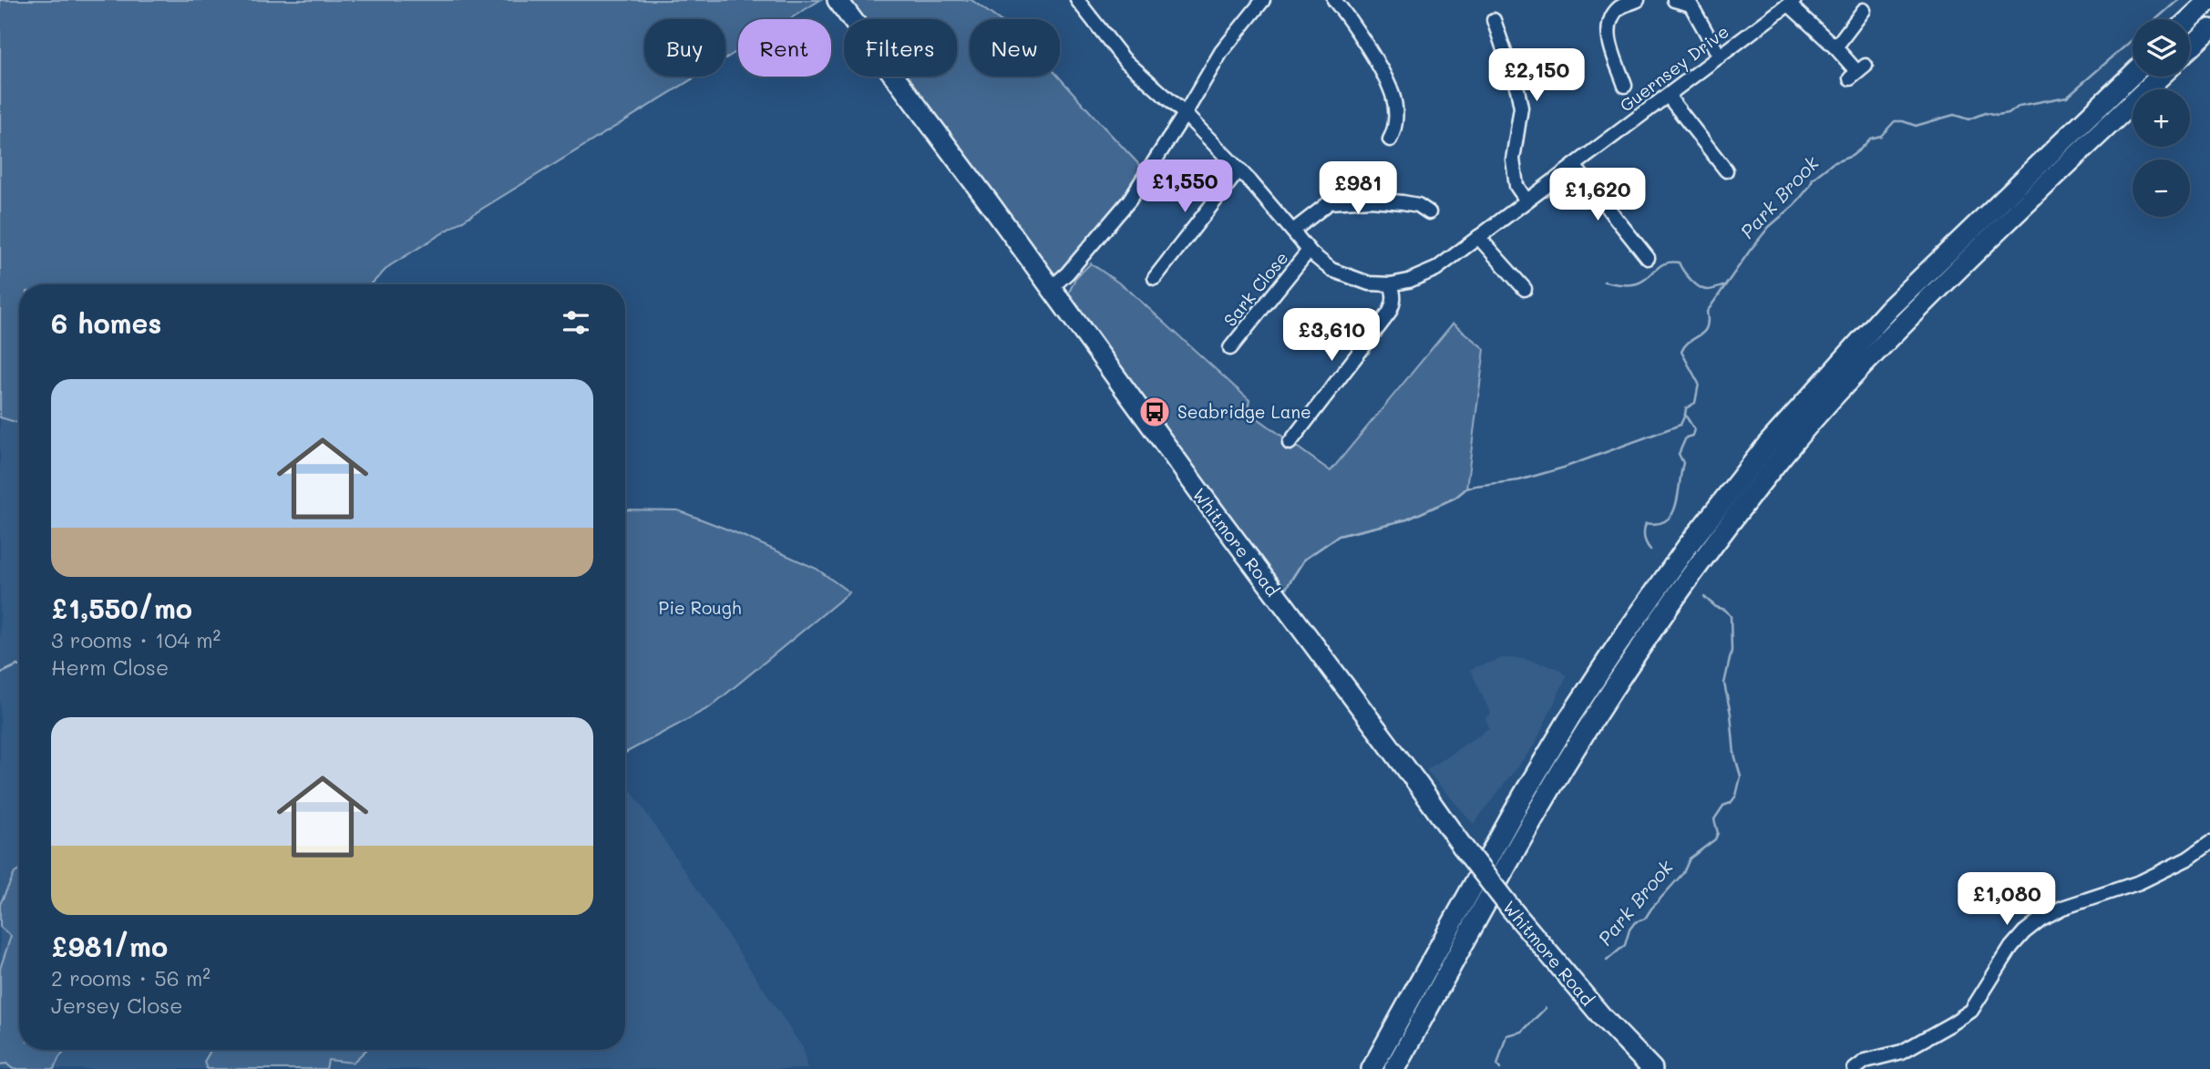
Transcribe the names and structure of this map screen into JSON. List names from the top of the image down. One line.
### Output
{"streets":{"highway":["Whitmore Road"],"street":["Guernsey Drive","Sark Close"]},"crossings":[["Guernsey Drive","Sark Close"]],"water":["Park Brook"],"parks":["Pie Rough"],"places":{"bus stop":["Seabridge Lane"]},"page":{"map_buttons":["+","−"],"chip":["Buy","Rent","Filters","New"],"price":["£2,150","£1,550","£981","£1,620","£3,610","£1,080"],"heading":"6 homes","list":[{"name":"£1,550/mo","note":"3 rooms · 104 m² · Herm Close"},{"name":"£981/mo","note":"2 rooms · 56 m² · Jersey Close"}]}}
